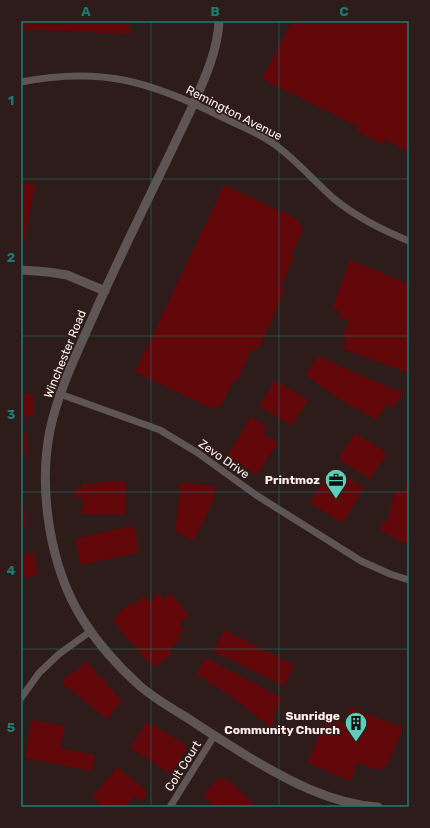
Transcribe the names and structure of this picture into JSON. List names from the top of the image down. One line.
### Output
{"streets":{"street":["Remington Avenue","Winchester Road","Zevo Drive","Colt Court"]},"crossings":[["Remington Avenue","Winchester Road"],["Winchester Road","Zevo Drive"],["Winchester Road","Colt Court"]],"places":{"office":["Printmoz"],"building":["Sunridge Community Church"]},"grid":{"columns":["A","B","C"],"rows":["1","2","3","4","5"]}}
